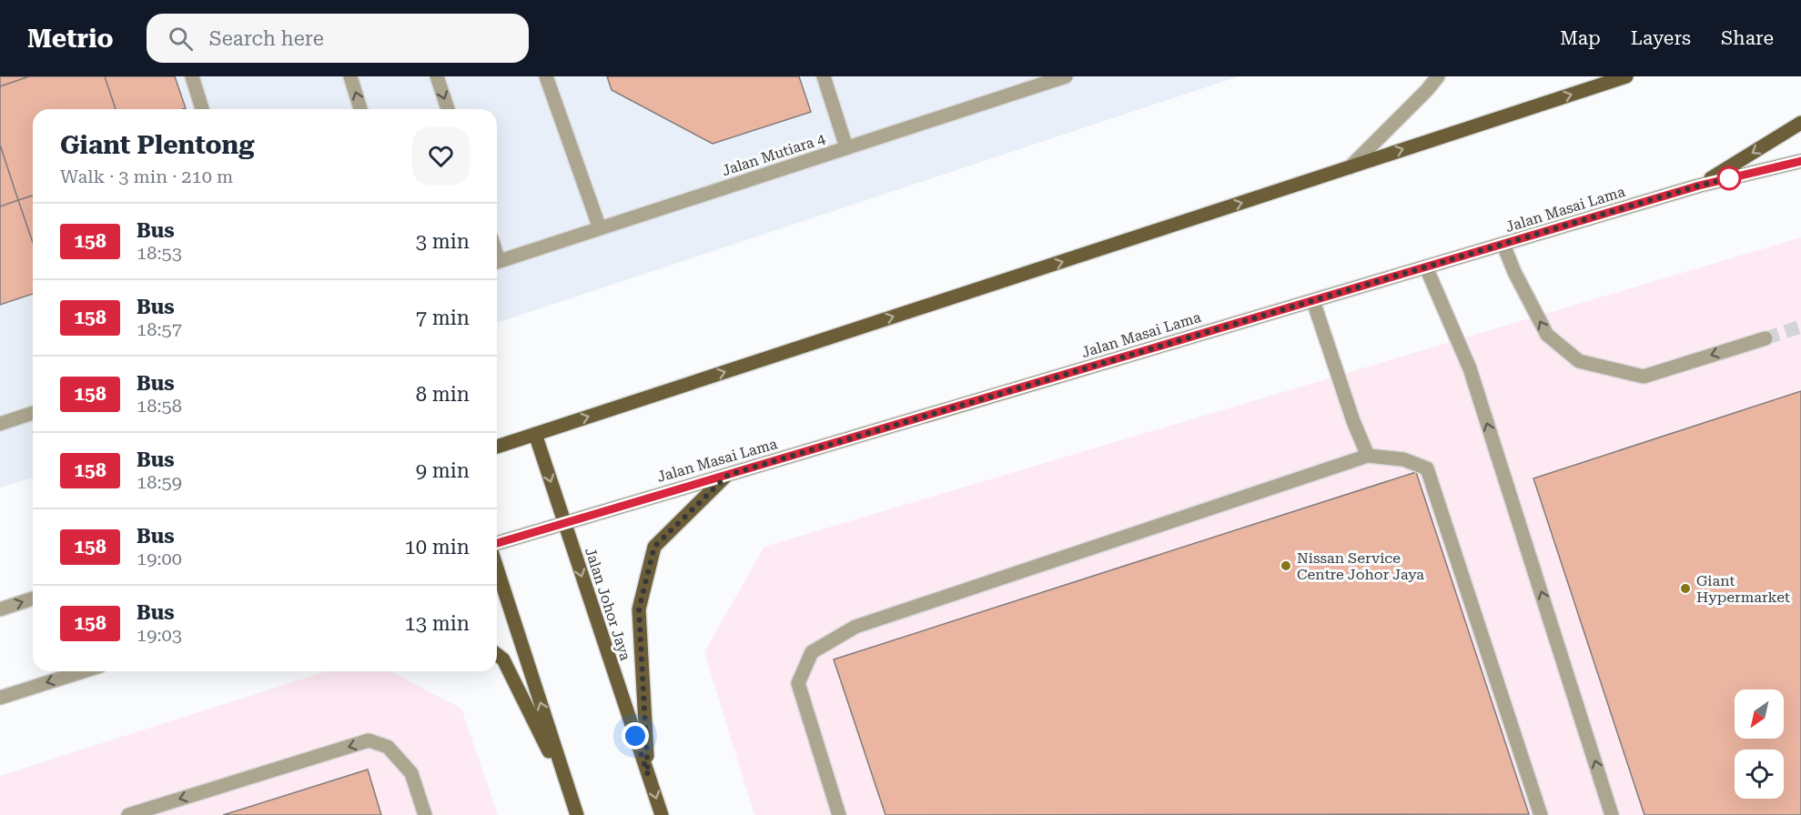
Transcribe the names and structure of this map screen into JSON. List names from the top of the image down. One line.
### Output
{"streets":{"main road":["Jalan Masai Lama","Jalan Johor Jaya"],"street":["Jalan Mutiara 4"]},"crossings":[["Jalan Masai Lama","Jalan Johor Jaya"]],"places":["Nissan Service Centre Johor Jaya","Giant Hypermarket"],"lines":["bus line 158"],"north":"bottom left","page":{"header":"Metrio","search":"Search here","nav":["Map","Layers","Share"],"heading":["Giant Plentong","Walk · 3 min · 210 m"],"list":[{"mark":"158","name":"Bus","note":"18:53","value":"3 min"},{"mark":"158","name":"Bus","note":"18:57","value":"7 min"},{"mark":"158","name":"Bus","note":"18:58","value":"8 min"},{"mark":"158","name":"Bus","note":"18:59","value":"9 min"},{"mark":"158","name":"Bus","note":"19:00","value":"10 min"},{"mark":"158","name":"Bus","note":"19:03","value":"13 min"}]}}
